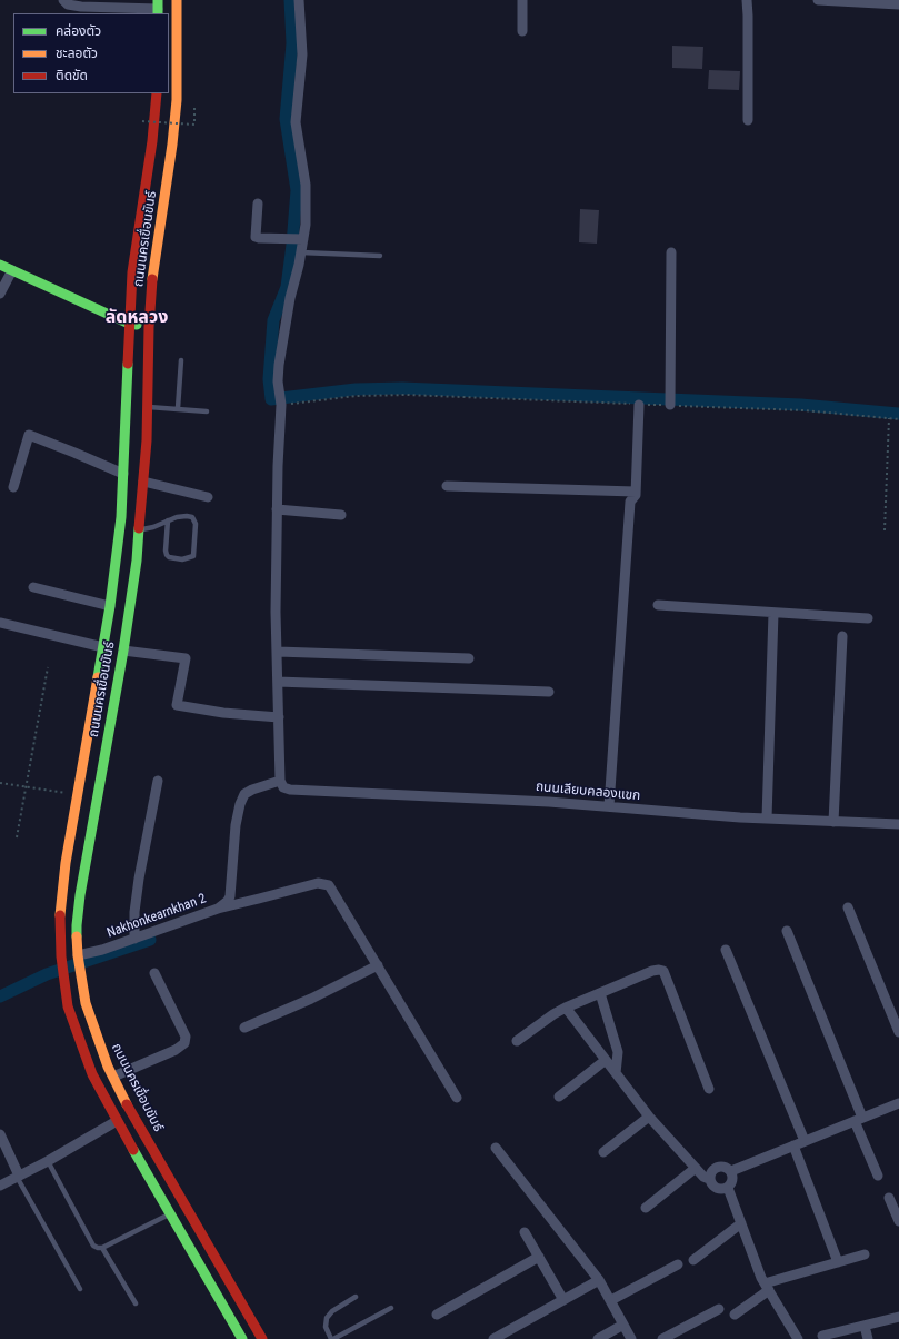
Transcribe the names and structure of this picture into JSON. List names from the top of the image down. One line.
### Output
{"streets":{"main road":["ถนนนครเขื่อนขันธ์"],"street":["ถนนเลียบคลองแขก","Nakhonkearnkhan 2"]},"crossings":[["ถนนนครเขื่อนขันธ์","Nakhonkearnkhan 2"],["ถนนเลียบคลองแขก","Nakhonkearnkhan 2"]],"districts":["ลัดหลวง"],"legend":["คล่องตัว","ชะลอตัว","ติดขัด"]}
